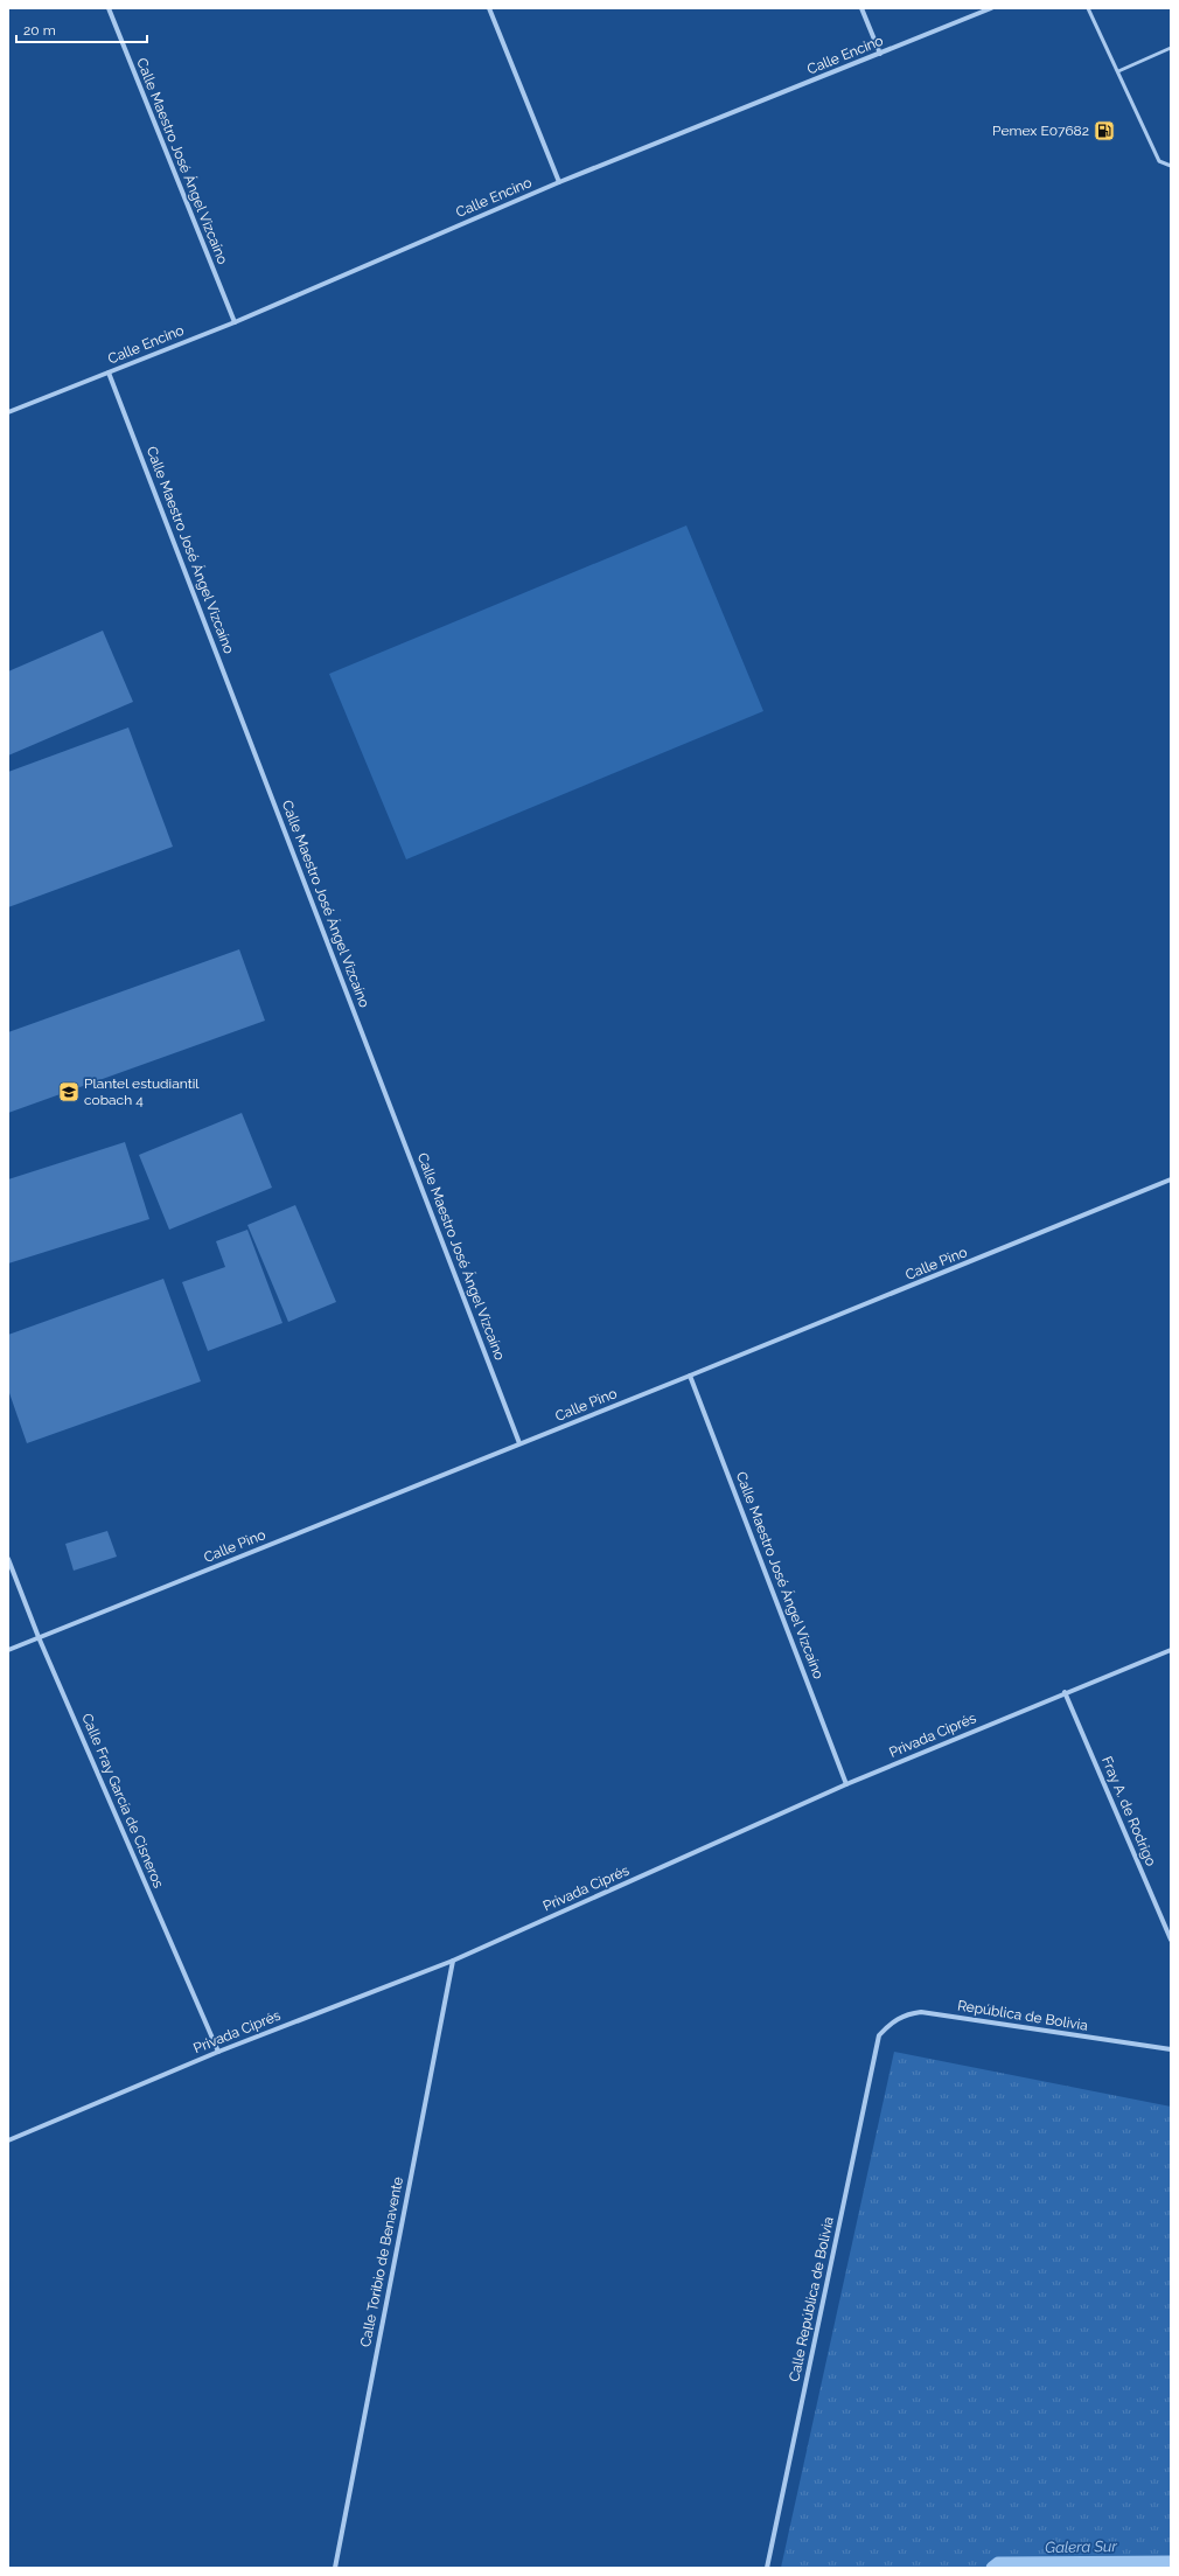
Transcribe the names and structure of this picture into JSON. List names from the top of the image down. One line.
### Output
{"streets":{"street":["Calle Encino","Calle Maestro José Ángel Vizcaíno","Calle Pino","Privada Ciprés","Calle Fray García de Cisneros","Fray A. de Rodrigo","República de Bolivia","Calle Toribio de Benavente","Calle República de Bolivia"]},"crossings":[["Calle Encino","Calle Maestro José Ángel Vizcaíno"],["Calle Maestro José Ángel Vizcaíno","Calle Pino"],["Calle Maestro José Ángel Vizcaíno","Privada Ciprés"],["Calle Pino","Calle Fray García de Cisneros"],["Privada Ciprés","Calle Fray García de Cisneros"],["Privada Ciprés","Fray A. de Rodrigo"],["Privada Ciprés","Calle Toribio de Benavente"],["República de Bolivia","Calle República de Bolivia"]],"water":["Galera Sur"],"places":{"fuel station":["Pemex E07682"],"school or university":["Plantel estudiantil cobach 4"]},"scale_bar":"20 m"}
